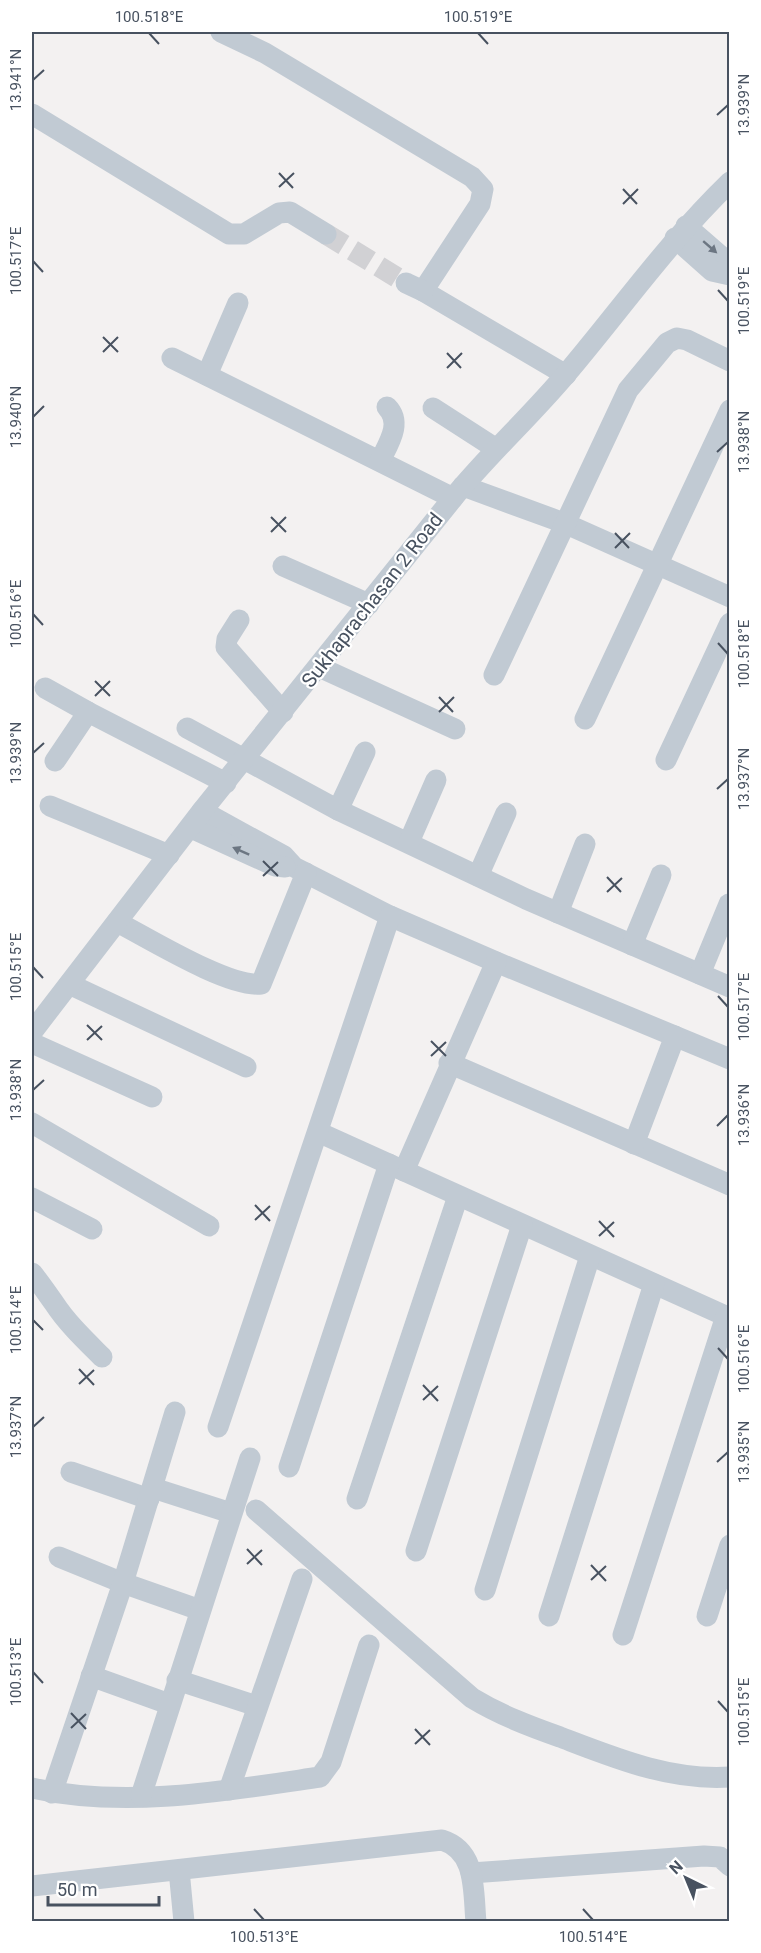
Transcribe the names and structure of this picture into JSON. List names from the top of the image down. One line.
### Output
{"streets":{"street":["Sukhaprachasan 2 Road"]},"scale_bar":"50 m","north":"top left","coordinates":["100.518°E","100.519°E","13.941°N","13.939°N","100.517°E","13.940°N","13.938°N","100.516°E","13.937°N","100.515°E","13.936°N","100.514°E","13.935°N","100.513°E"]}
